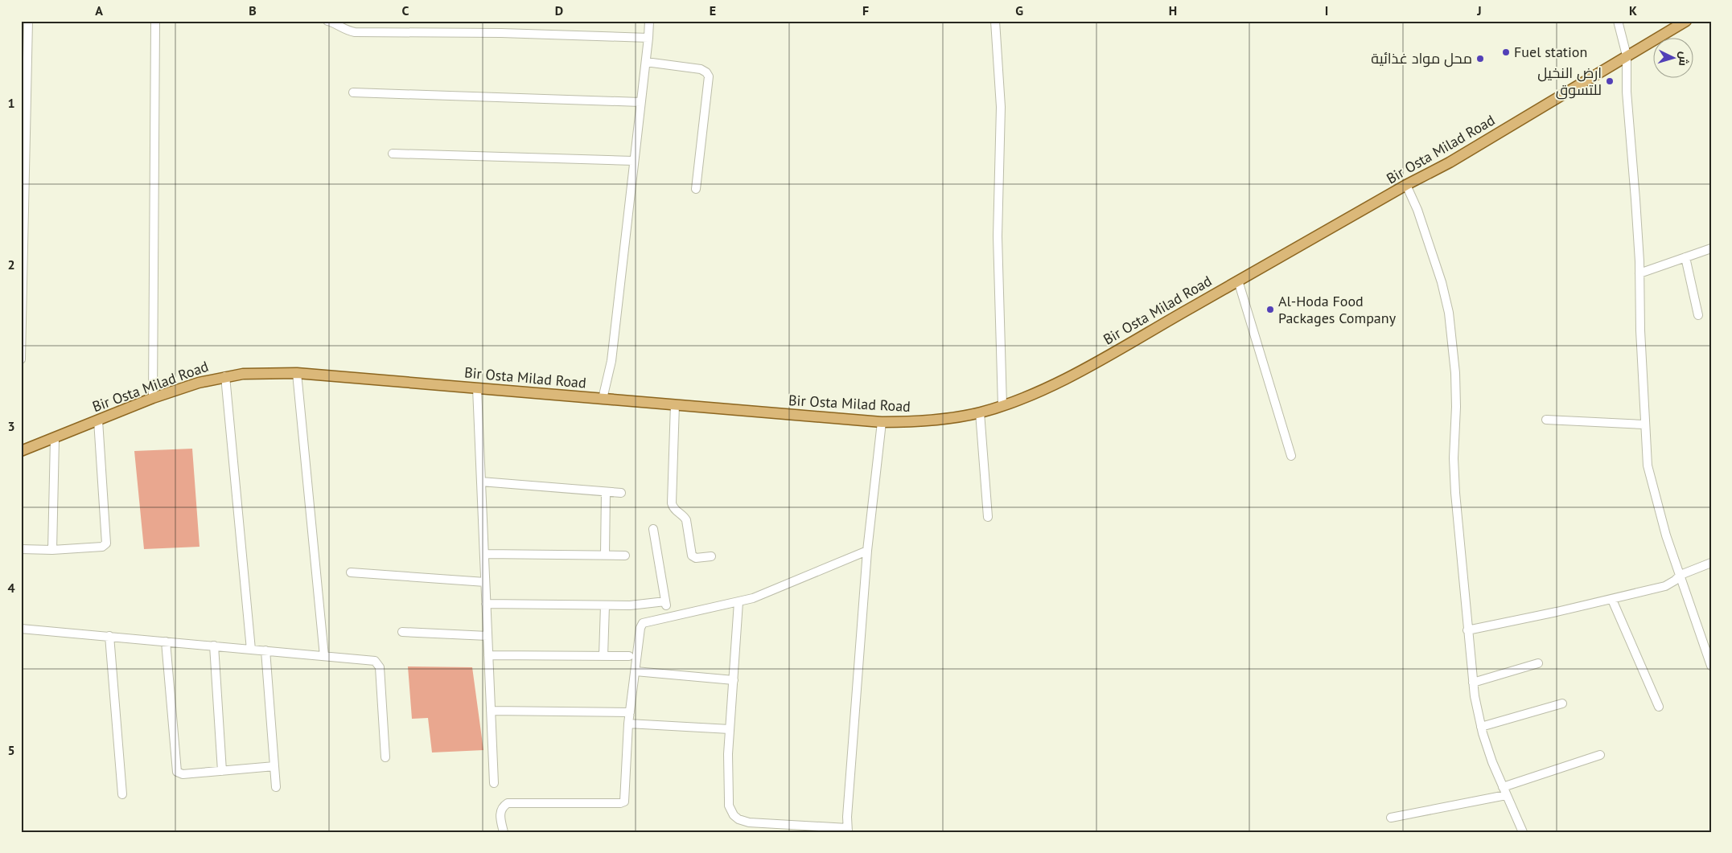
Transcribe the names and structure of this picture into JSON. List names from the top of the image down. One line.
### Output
{"streets":{"main road":["Bir Osta Milad Road"]},"places":["Fuel station","محل مواد غذائية","ارض النخيل للتسوق","Al-Hoda Food Packages Company"],"north":"right","grid":{"columns":["A","B","C","D","E","F","G","H","I","J","K"],"rows":["1","2","3","4","5"]}}
